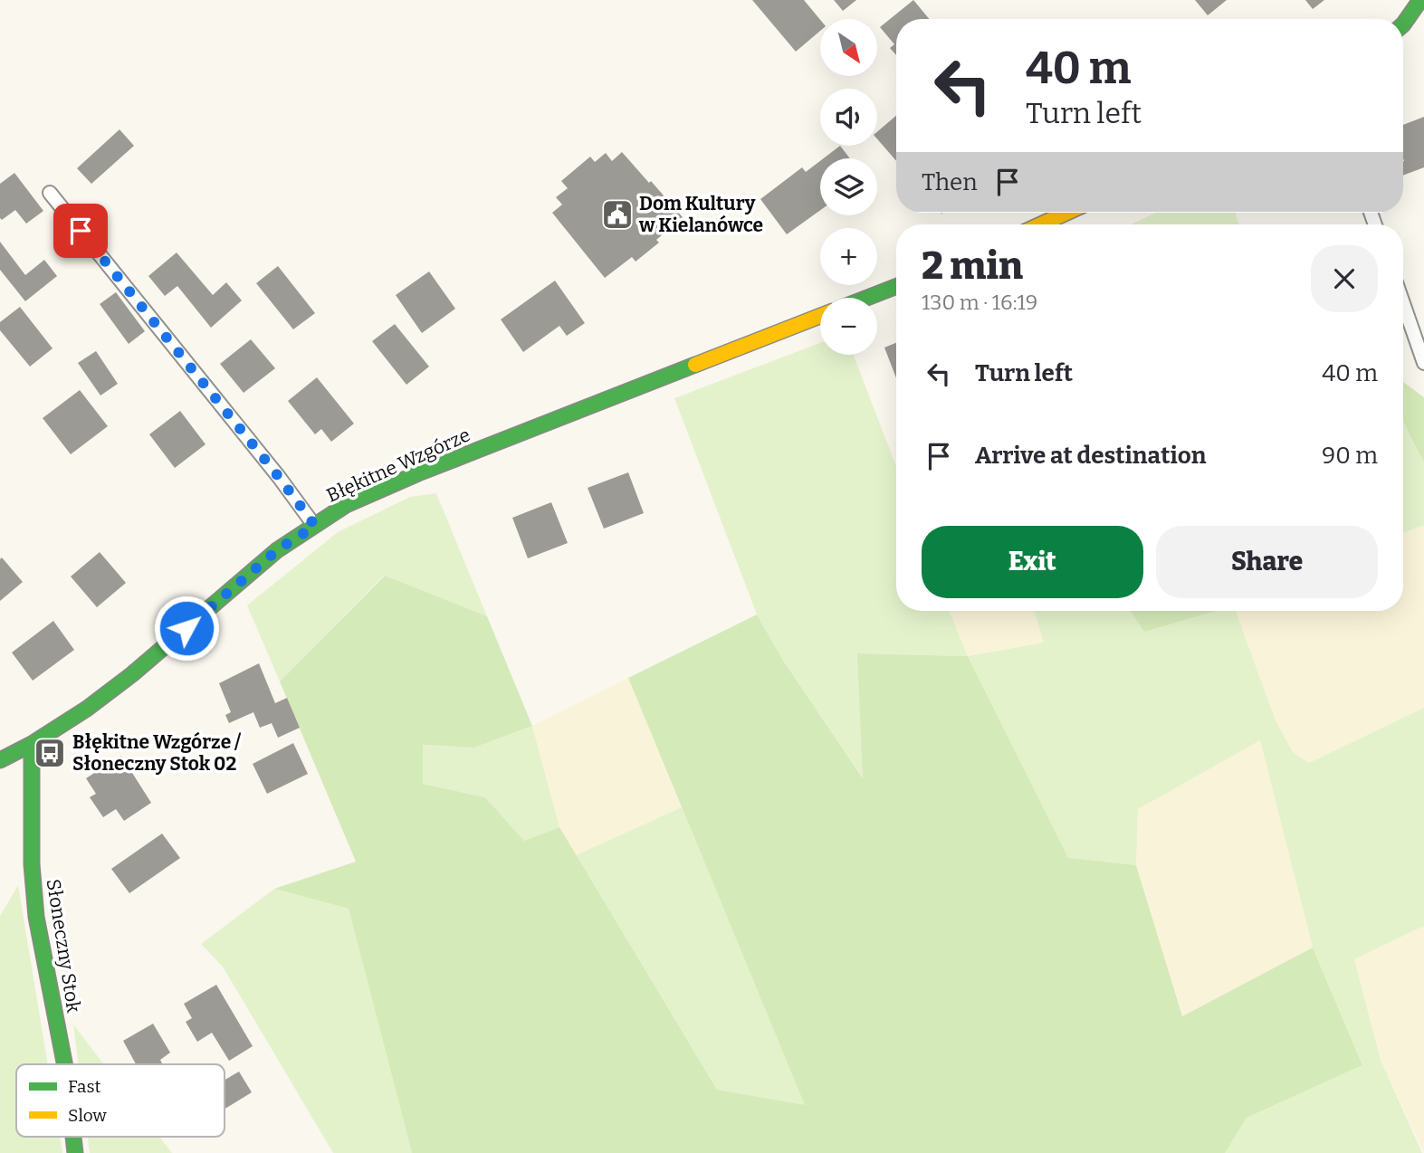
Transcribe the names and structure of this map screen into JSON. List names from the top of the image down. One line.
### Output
{"streets":{"street":["Błękitne Wzgórze","Słoneczny Stok"]},"crossings":[["Błękitne Wzgórze","Słoneczny Stok"]],"places":{"public building":["Dom Kultury w Kielanówce"],"bus stop":["Błękitne Wzgórze / Słoneczny Stok 02"]},"legend":["Fast","Slow"],"north":"bottom right","page":{"map_buttons":["+","−"],"turn":["40 m","Turn left"],"then":"Then","heading":["2 min","130 m · 16:19"],"list":[{"name":"Turn left","value":"40 m"},{"name":"Arrive at destination","value":"90 m"}],"buttons":["Exit","Share"]}}
